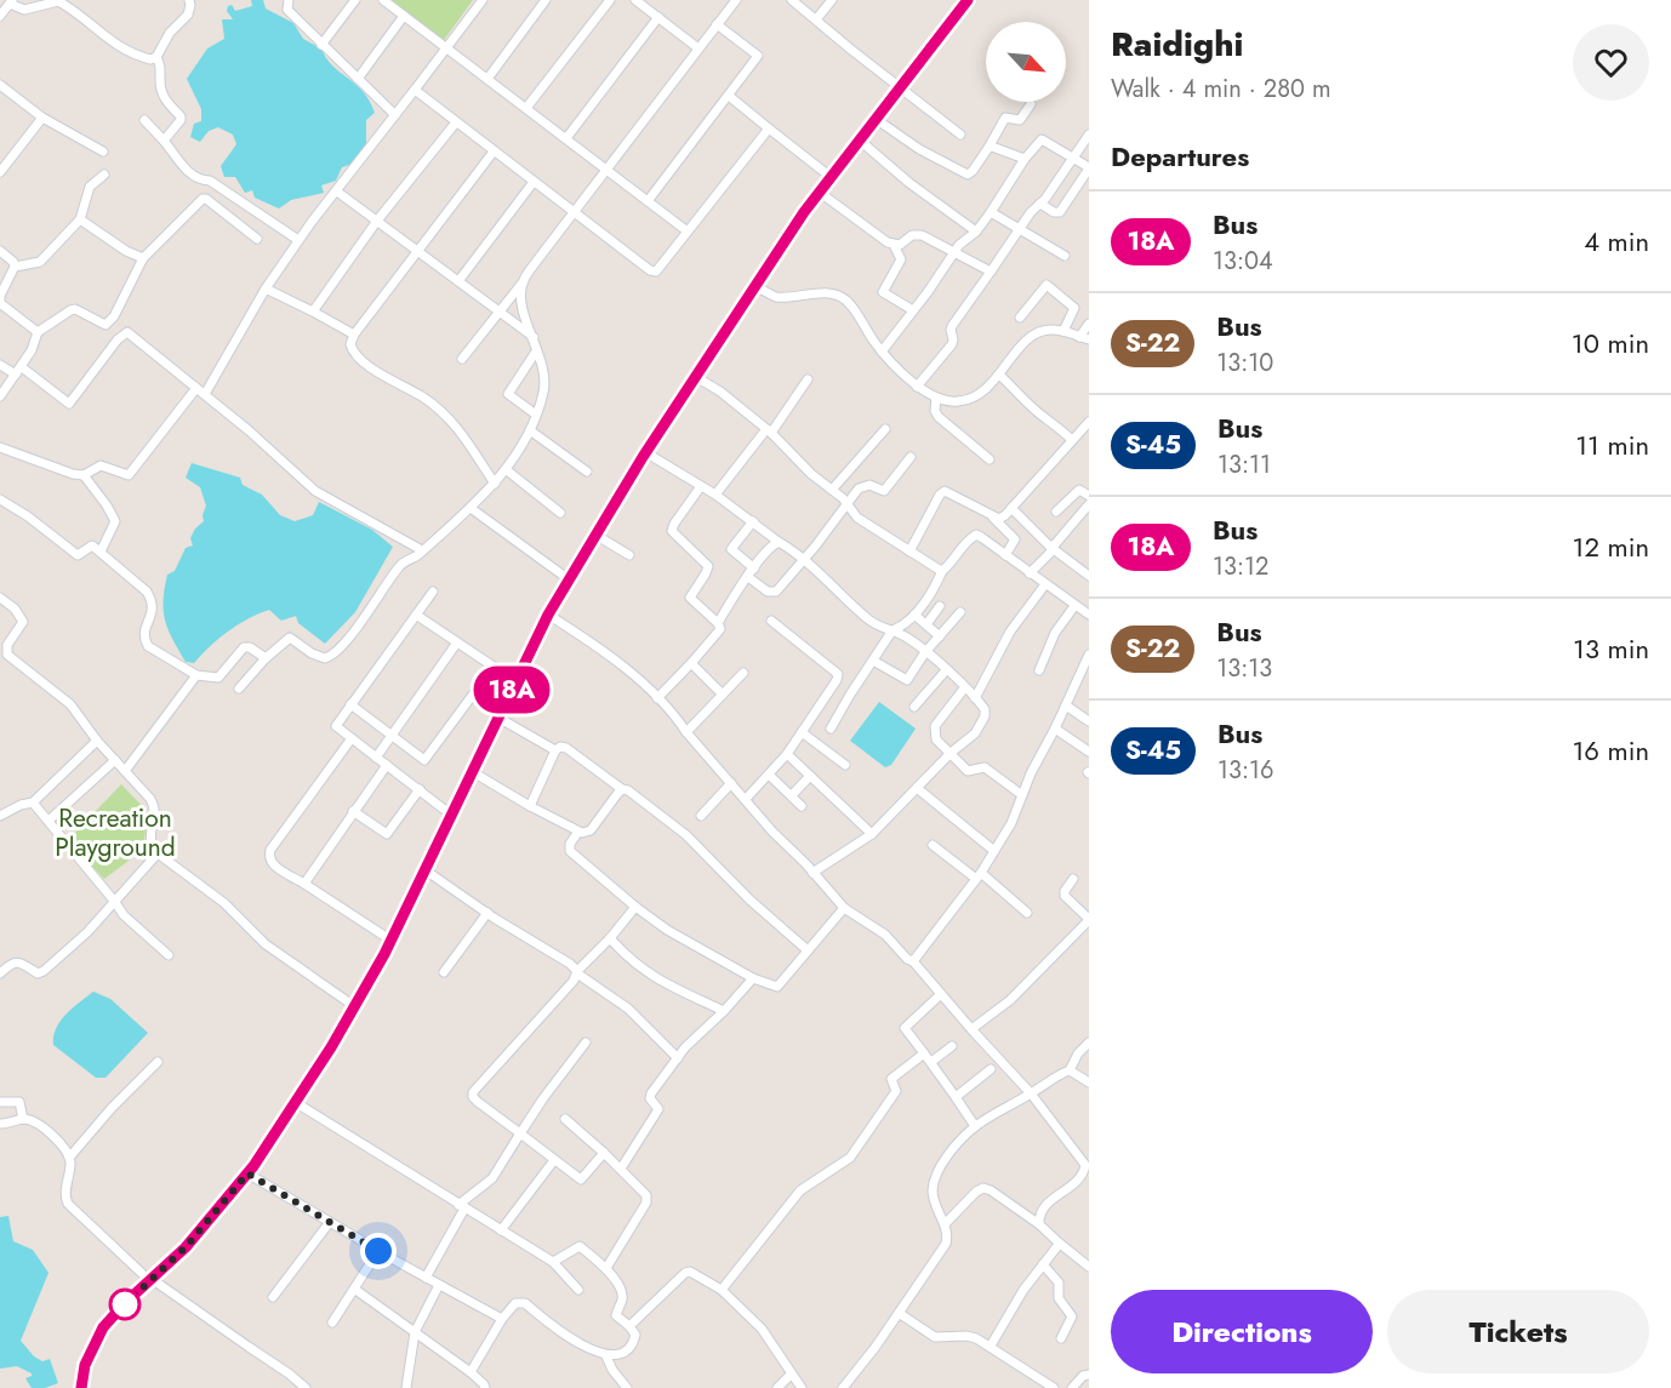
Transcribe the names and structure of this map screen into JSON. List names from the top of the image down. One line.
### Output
{"parks":["Recreation Playground"],"lines":["bus line 18A"],"north":"bottom right","page":{"on_map":"18A","heading":[["Raidighi","Walk · 4 min · 280 m"],"Departures"],"list":[{"mark":"18A","name":"Bus","note":"13:04","value":"4 min"},{"mark":"S-22","name":"Bus","note":"13:10","value":"10 min"},{"mark":"S-45","name":"Bus","note":"13:11","value":"11 min"},{"mark":"18A","name":"Bus","note":"13:12","value":"12 min"},{"mark":"S-22","name":"Bus","note":"13:13","value":"13 min"},{"mark":"S-45","name":"Bus","note":"13:16","value":"16 min"}],"buttons":["Directions","Tickets"]}}
